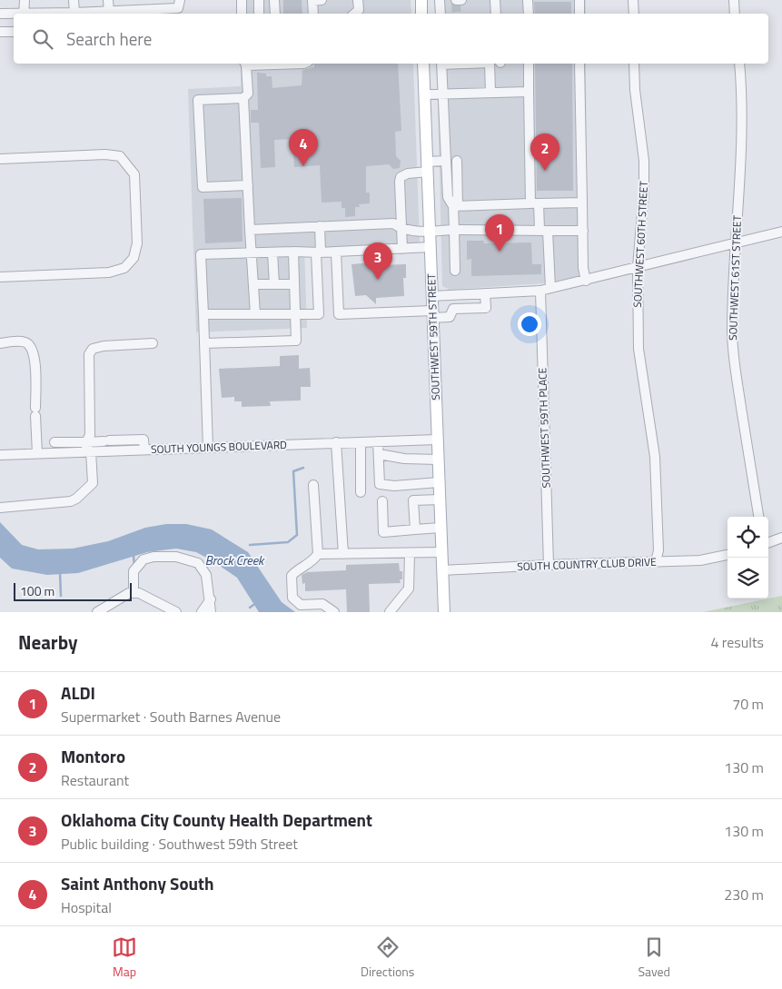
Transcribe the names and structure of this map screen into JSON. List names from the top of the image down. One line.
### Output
{"streets":{"main road":["SOUTHWEST 59TH STREET"],"street":["SOUTHWEST 60TH STREET","SOUTHWEST 61ST STREET","SOUTHWEST 59TH PLACE","SOUTH YOUNGS BOULEVARD","SOUTH COUNTRY CLUB DRIVE"]},"crossings":[["SOUTHWEST 60TH STREET","SOUTH COUNTRY CLUB DRIVE"],["SOUTHWEST 59TH STREET","SOUTH YOUNGS BOULEVARD"],["SOUTHWEST 59TH STREET","SOUTH COUNTRY CLUB DRIVE"],["SOUTHWEST 59TH PLACE","SOUTH COUNTRY CLUB DRIVE"]],"water":["Brock Creek"],"scale_bar":"100 m","page":{"search":"Search here","pins":["4","2","1","3"],"scale":"100 m","heading":["Nearby","4 results"],"list":[{"mark":"1","name":"ALDI","note":"Supermarket · South Barnes Avenue","value":"70 m"},{"mark":"2","name":"Montoro","note":"Restaurant","value":"130 m"},{"mark":"3","name":"Oklahoma City County Health Department","note":"Public building · Southwest 59th Street","value":"130 m"},{"mark":"4","name":"Saint Anthony South","note":"Hospital","value":"230 m"}],"nav":["Map","Directions","Saved"]}}
